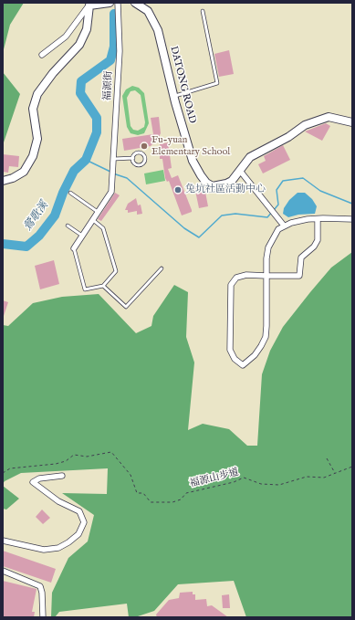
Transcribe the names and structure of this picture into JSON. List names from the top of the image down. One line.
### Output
{"streets":{"street":["DATONG ROAD","福源街"],"path":["福源山步道"]},"water":["鶯歌溪"],"places":["Fu-yuan Elementary School","兔坑社區活動中心"]}
